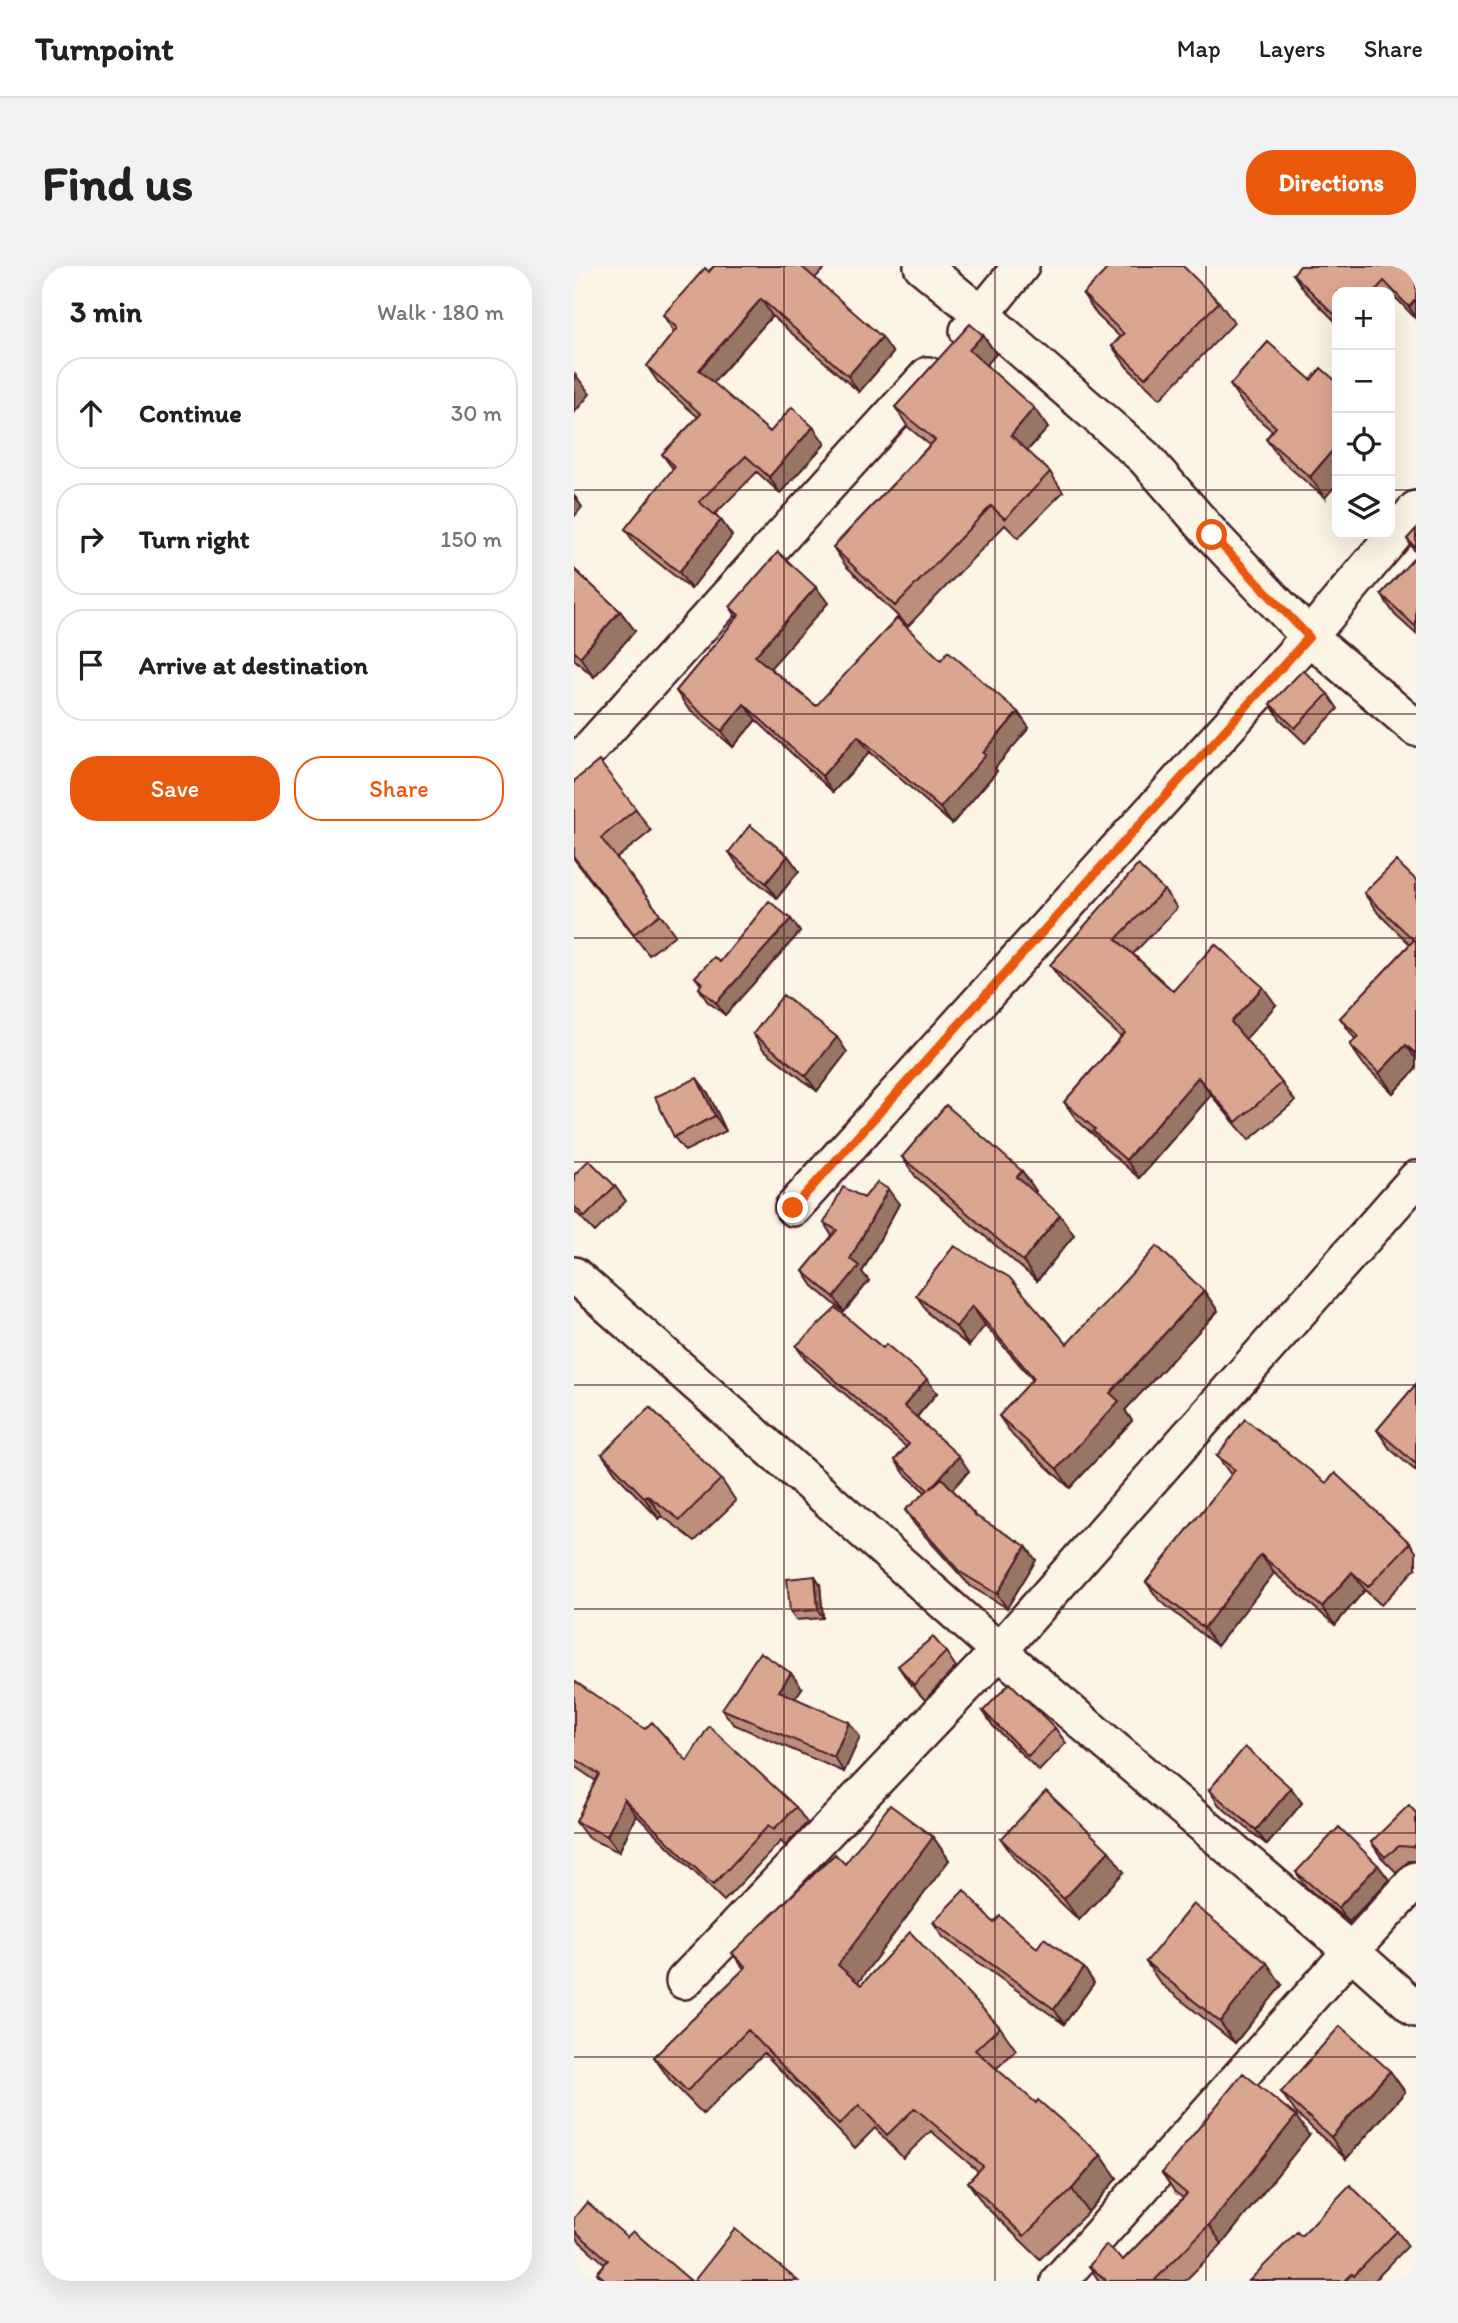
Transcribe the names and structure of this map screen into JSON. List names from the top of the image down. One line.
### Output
{"page":{"header":"Turnpoint","nav":["Map","Layers","Share"],"buttons":["Directions",["Save","Share"]],"title":"Find us","heading":["3 min","Walk · 180 m"],"map_buttons":["+","−"],"list":[["Continue","30 m"],["Turn right","150 m"],"Arrive at destination"]}}
